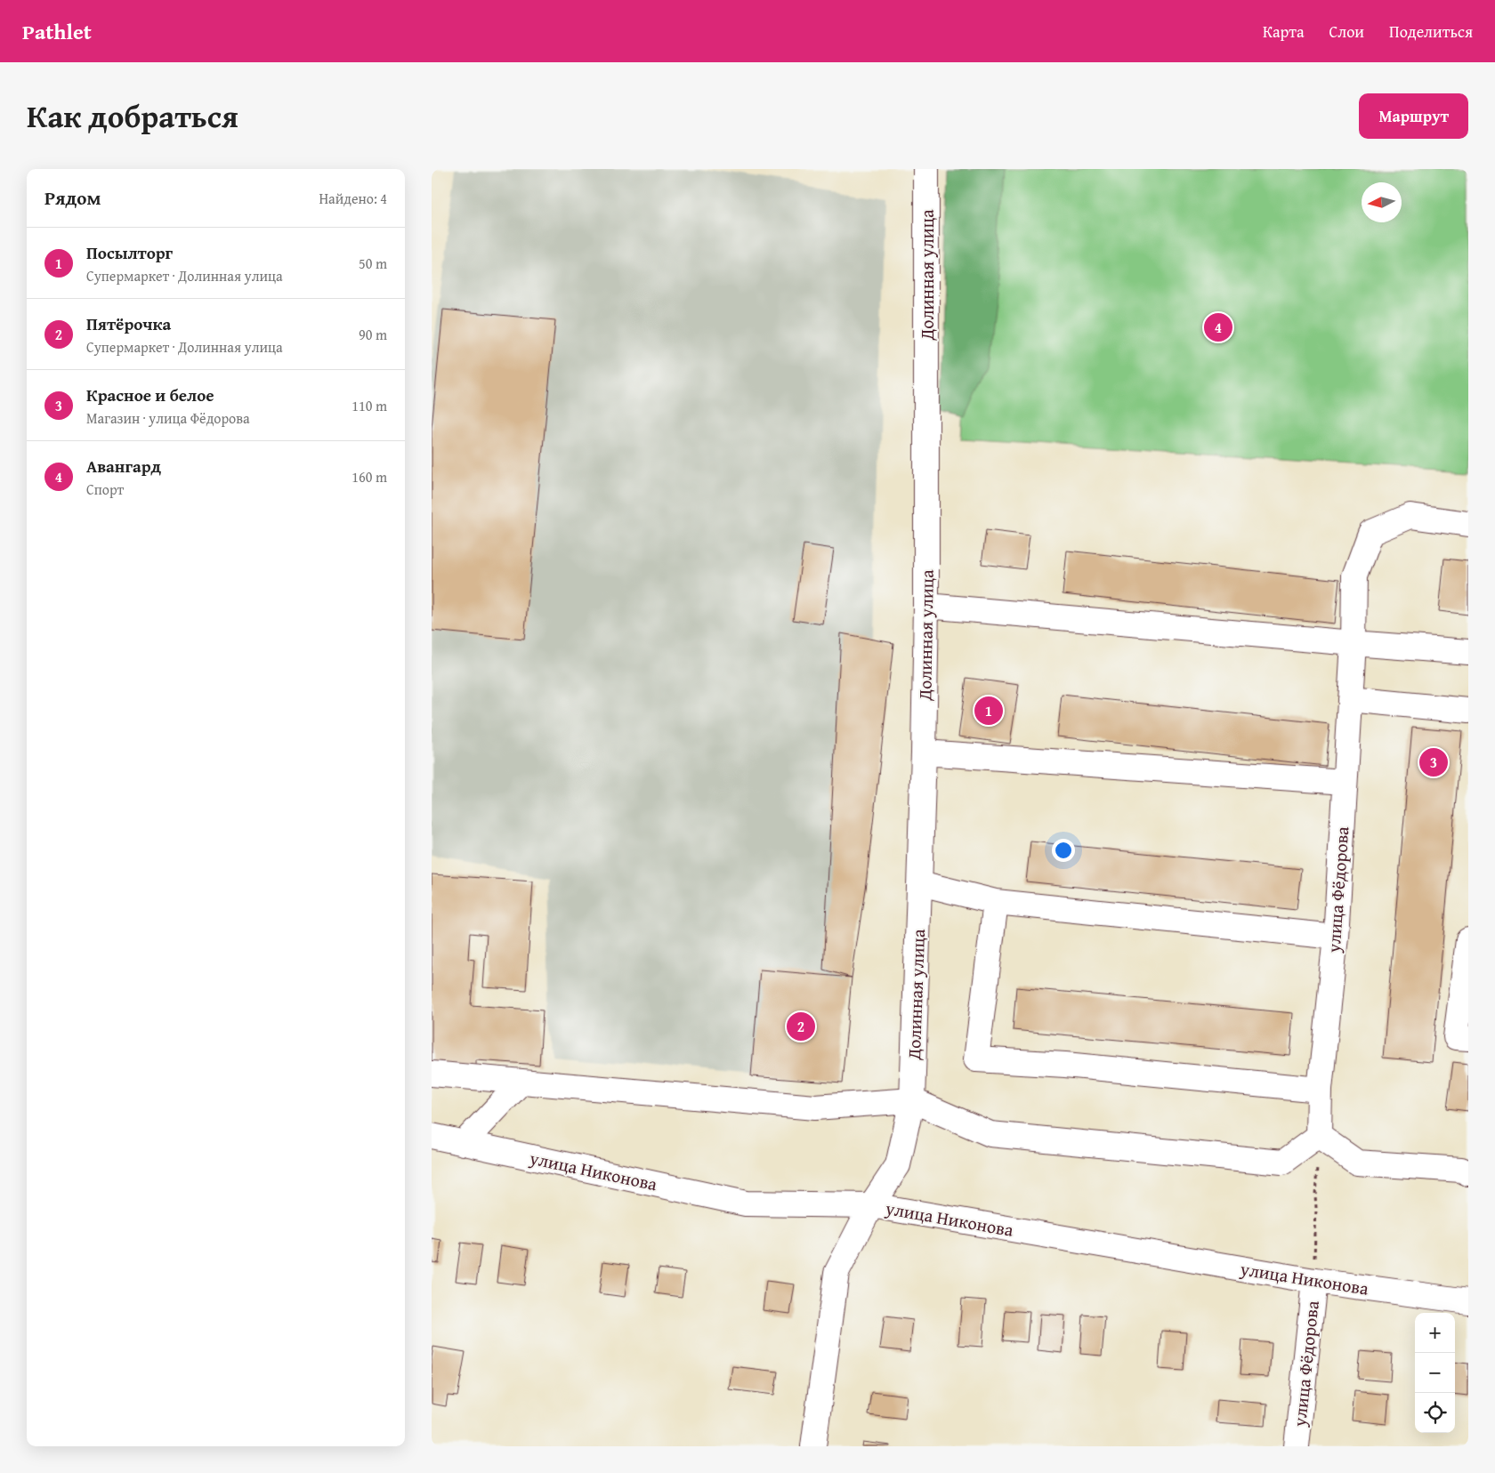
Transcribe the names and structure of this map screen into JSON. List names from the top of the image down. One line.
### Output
{"streets":{"street":["Долинная улица","улица Фёдорова","улица Никонова"]},"crossings":[["Долинная улица","улица Никонова"],["улица Фёдорова","улица Никонова"]],"north":"left","page":{"header":"Pathlet","nav":["Карта","Слои","Поделиться"],"title":"Как добраться","buttons":"Маршрут","heading":["Рядом","Найдено: 4"],"list":[{"mark":"1","name":"Посылторг","note":"Супермаркет · Долинная улица","value":"50 m"},{"mark":"2","name":"Пятёрочка","note":"Супермаркет · Долинная улица","value":"90 m"},{"mark":"3","name":"Красное и белое","note":"Магазин · улица Фёдорова","value":"110 m"},{"mark":"4","name":"Авангард","note":"Спорт","value":"160 m"}],"pins":["4","1","3","2"],"map_buttons":["+","−"]}}
